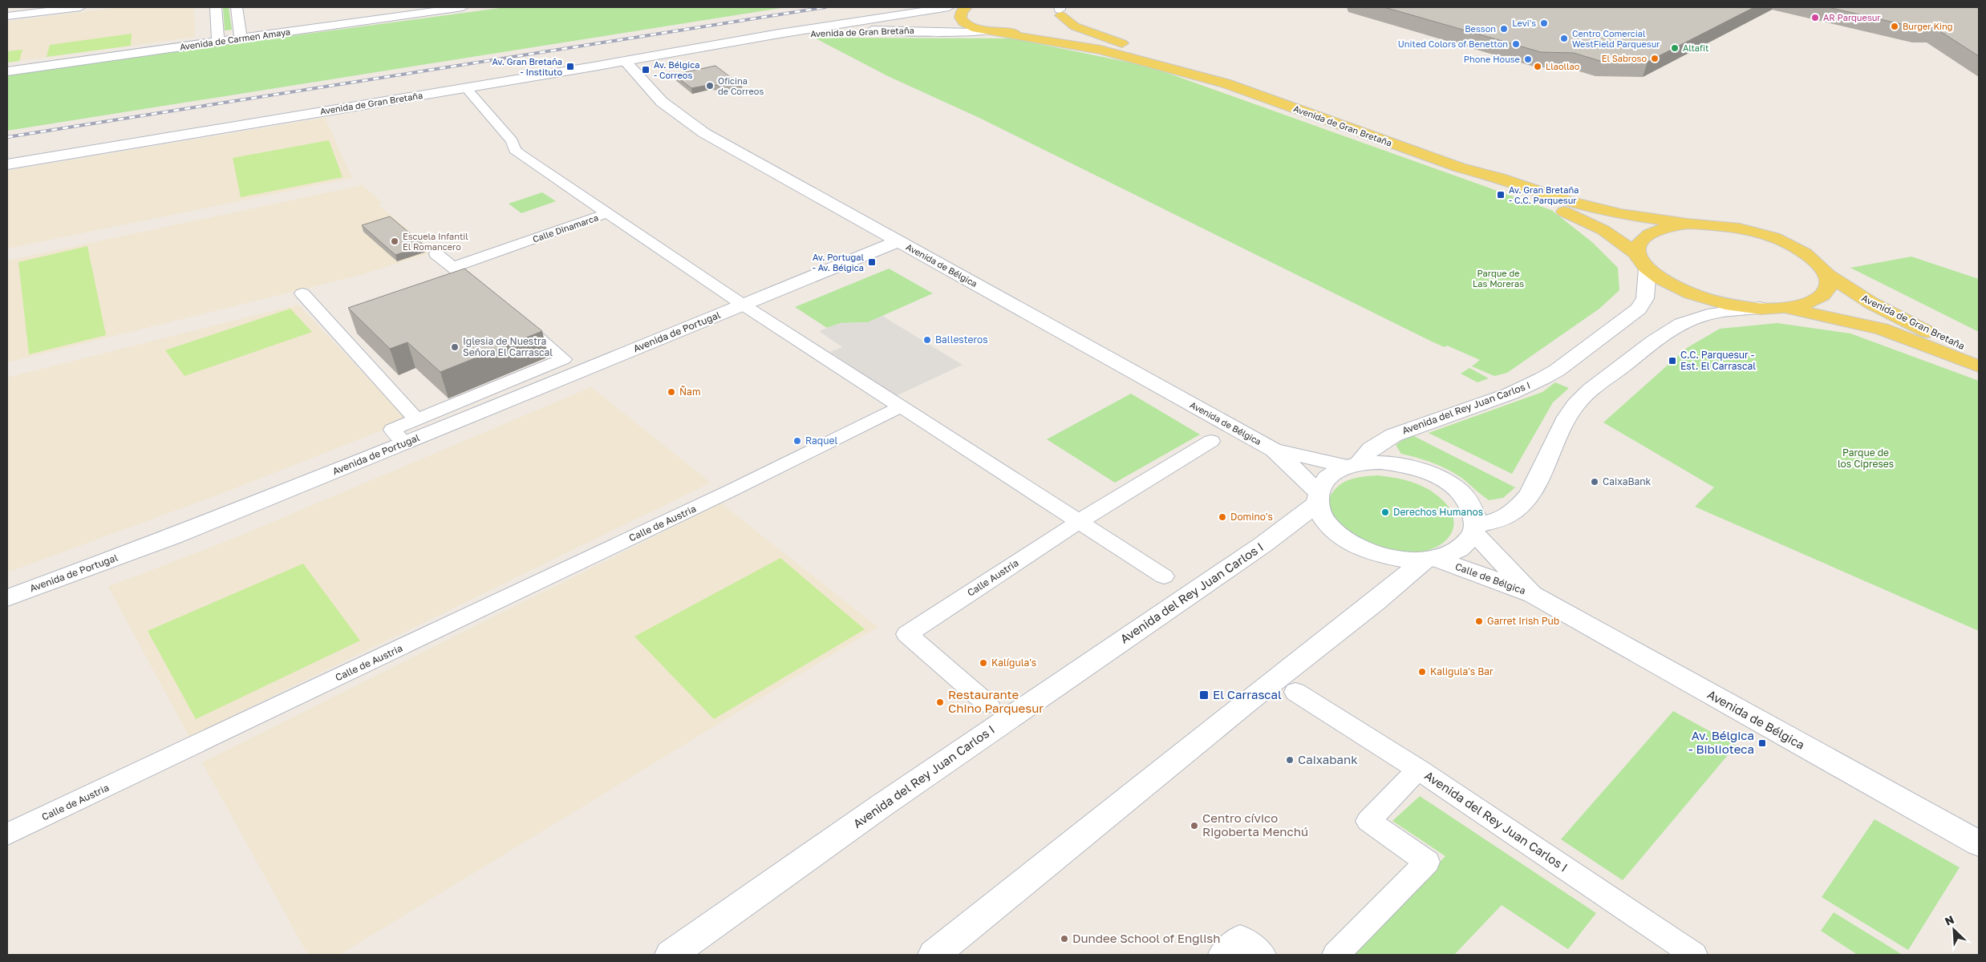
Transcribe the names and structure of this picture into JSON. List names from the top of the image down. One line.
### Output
{"streets":{"main road":["Avenida de Gran Bretaña"],"street":["Avenida de Carmen Amaya","Calle Dinamarca","Avenida de Bélgica","Avenida de Portugal","Avenida del Rey Juan Carlos I","Calle de Austria","Calle Austria","Calle de Bélgica"]},"crossings":[["Avenida de Gran Bretaña","Calle Dinamarca"],["Avenida de Gran Bretaña","Avenida de Bélgica"],["Avenida de Gran Bretaña","Avenida del Rey Juan Carlos I"],["Avenida de Bélgica","Avenida de Portugal"],["Avenida de Bélgica","Calle de Bélgica"],["Avenida del Rey Juan Carlos I","Calle de Bélgica"]],"parks":["Parque de Las Moreras","Parque de los Cipreses"],"places":{"other":["AR Parquesur","Levi's","Burger King","Besson","Centro Comercial WestField Parquesur","United Colors of Benetton","Altafit","El Sabroso","Phone House","Llaollao","Oficina de Correos","Escuela Infantil El Romancero","Ballesteros","Iglesia de Nuestra Señora El Carrascal","Ñam","Raquel","CaixaBank","Derechos Humanos","Domino's","Garret Irish Pub","Kalígula's","Kaligula's Bar","Restaurante Chino Parquesur","Caixabank","Centro cívico Rigoberta Menchú","Dundee School of English"],"transit":["Av. Gran Bretaña - Instituto","Av. Bélgica - Correos","Av. Gran Bretaña - C.C. Parquesur","Av. Portugal - Av. Bélgica","C.C. Parquesur - Est. El Carrascal","El Carrascal","Av. Bélgica - Biblioteca"]},"north":"top left"}
